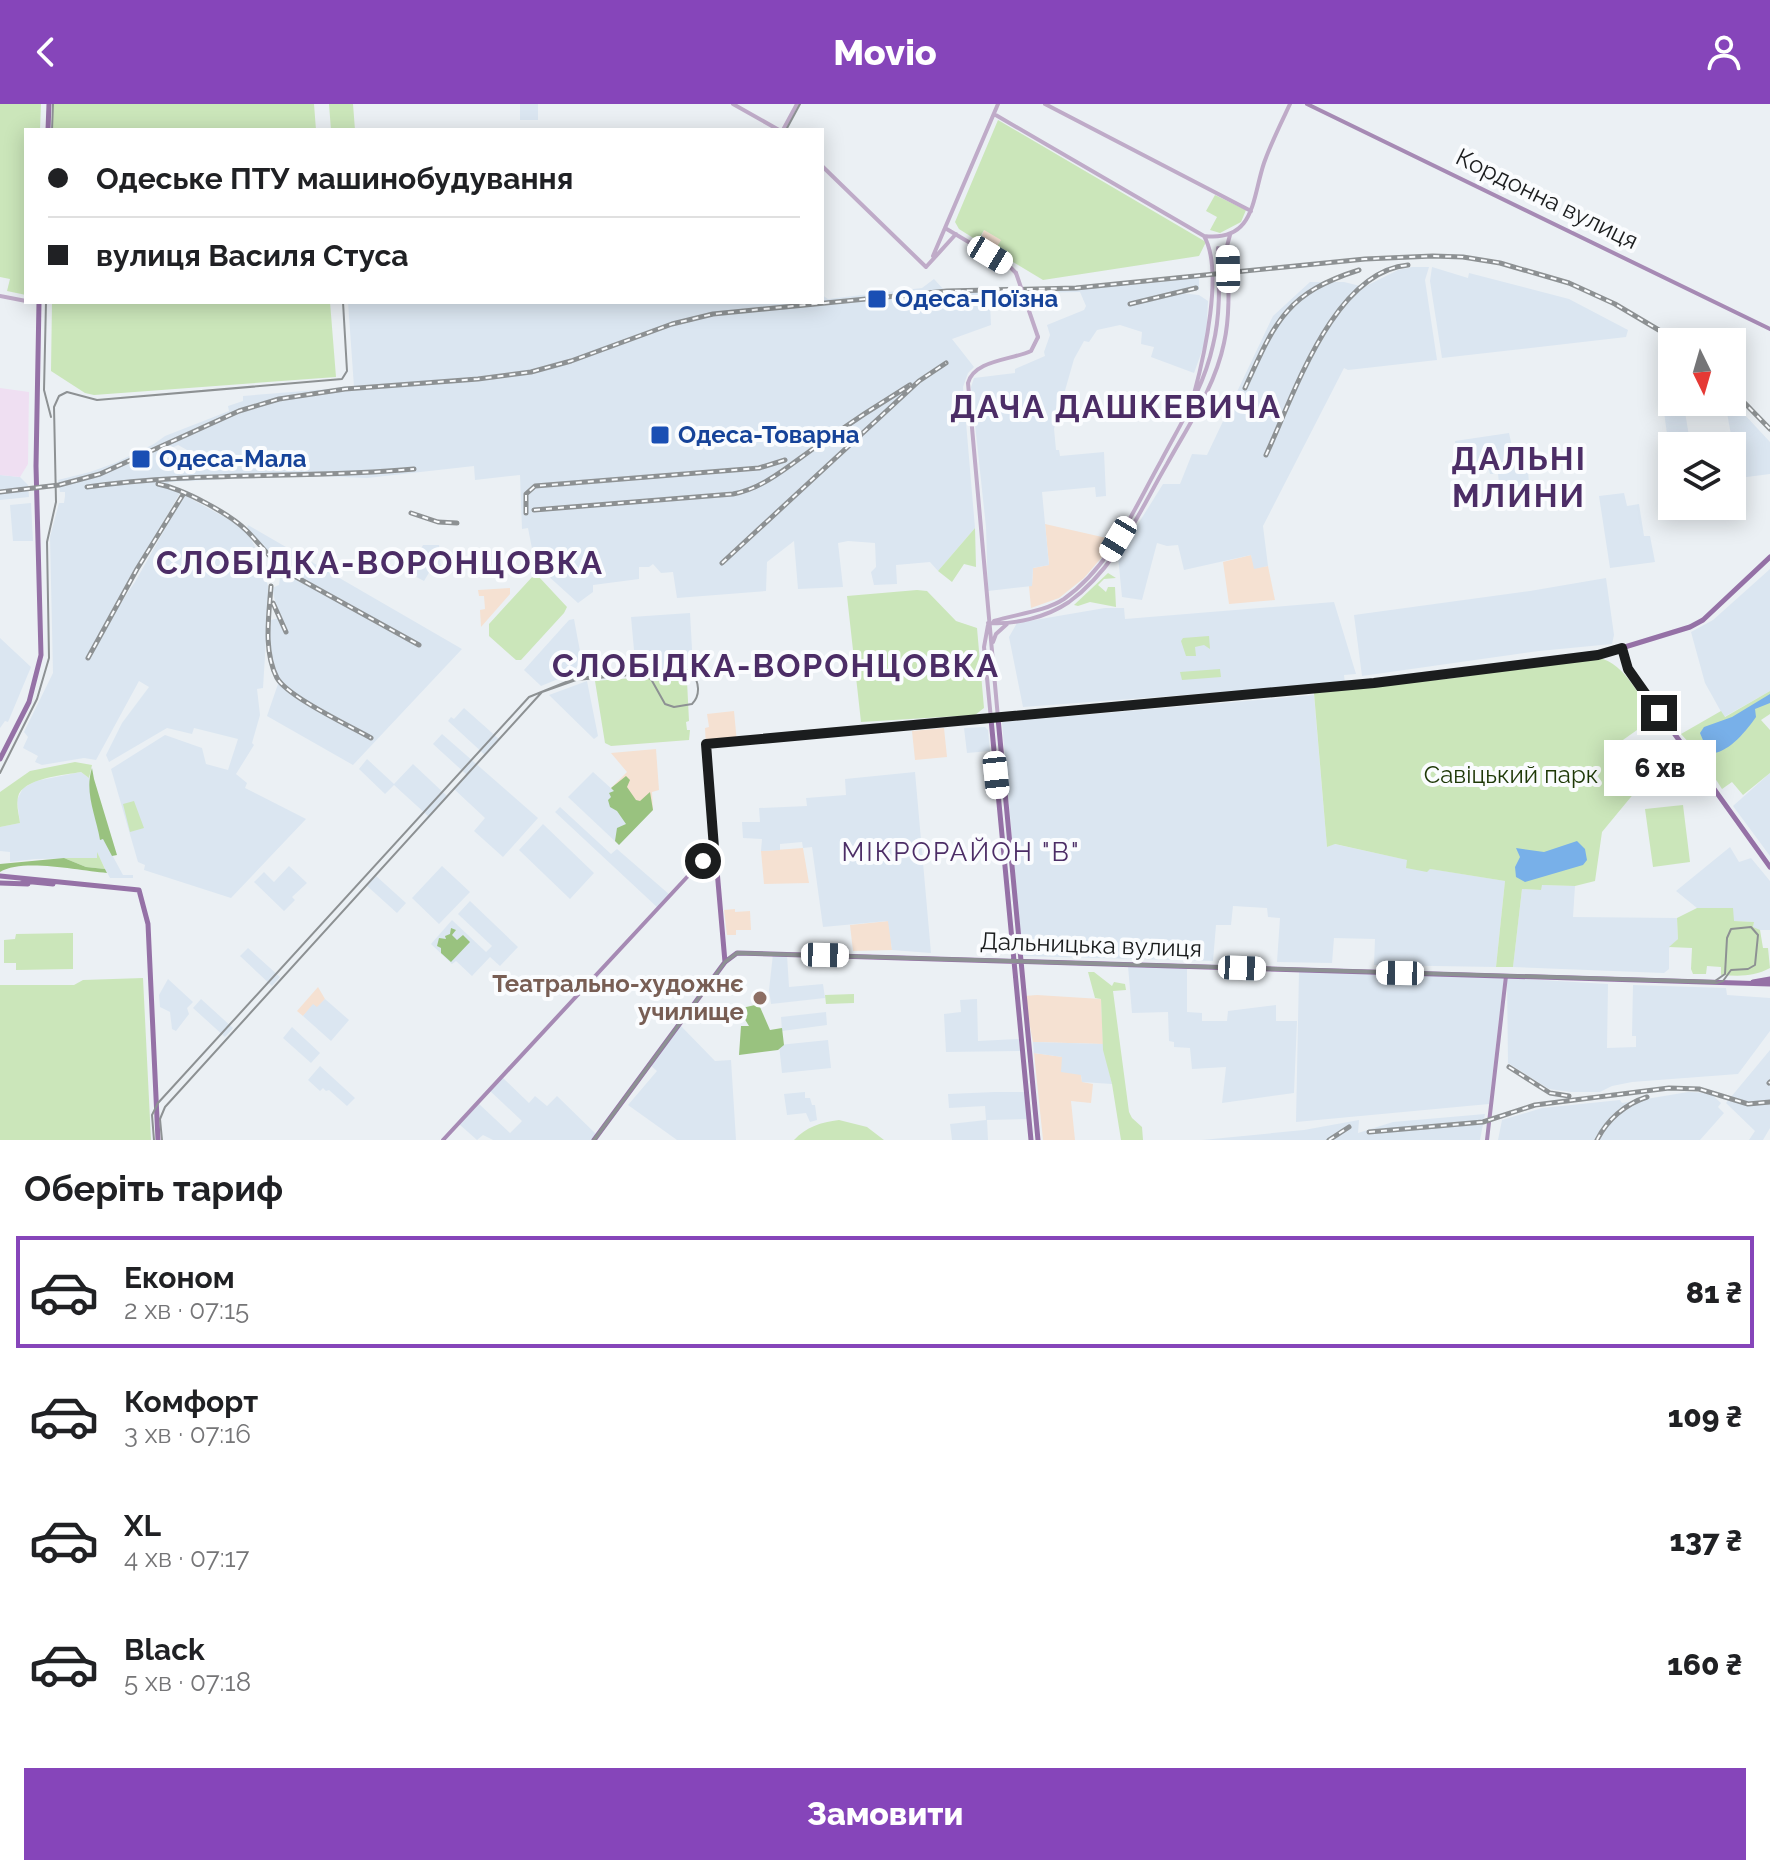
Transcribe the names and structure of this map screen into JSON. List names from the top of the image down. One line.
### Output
{"streets":{"main road":["Кордонна вулиця","Дальницька вулиця"]},"districts":["ДАЧА ДАШКЕВИЧА","ДАЛЬНІ МЛИНИ","СЛОБІДКА-ВОРОНЦОВКА","СЛОБІДКА-ВОРОНЦОВКА","МІКРОРАЙОН \"В\""],"parks":["Савіцький парк"],"places":{"transit":["Одеса-Поїзна","Одеса-Товарна","Одеса-Мала"],"other":["Театрально-художнє училище"]},"north":"bottom","page":{"header":"Movio","banner":["Одеське ПТУ машинобудування","вулиця Василя Стуса"],"bubble":"6 хв","heading":"Оберіть тариф","list":[{"name":"Економ","note":"2 хв · 07:15","value":"81 ₴"},{"name":"Комфорт","note":"3 хв · 07:16","value":"109 ₴"},{"name":"XL","note":"4 хв · 07:17","value":"137 ₴"},{"name":"Black","note":"5 хв · 07:18","value":"160 ₴"}],"buttons":"Замовити"}}
